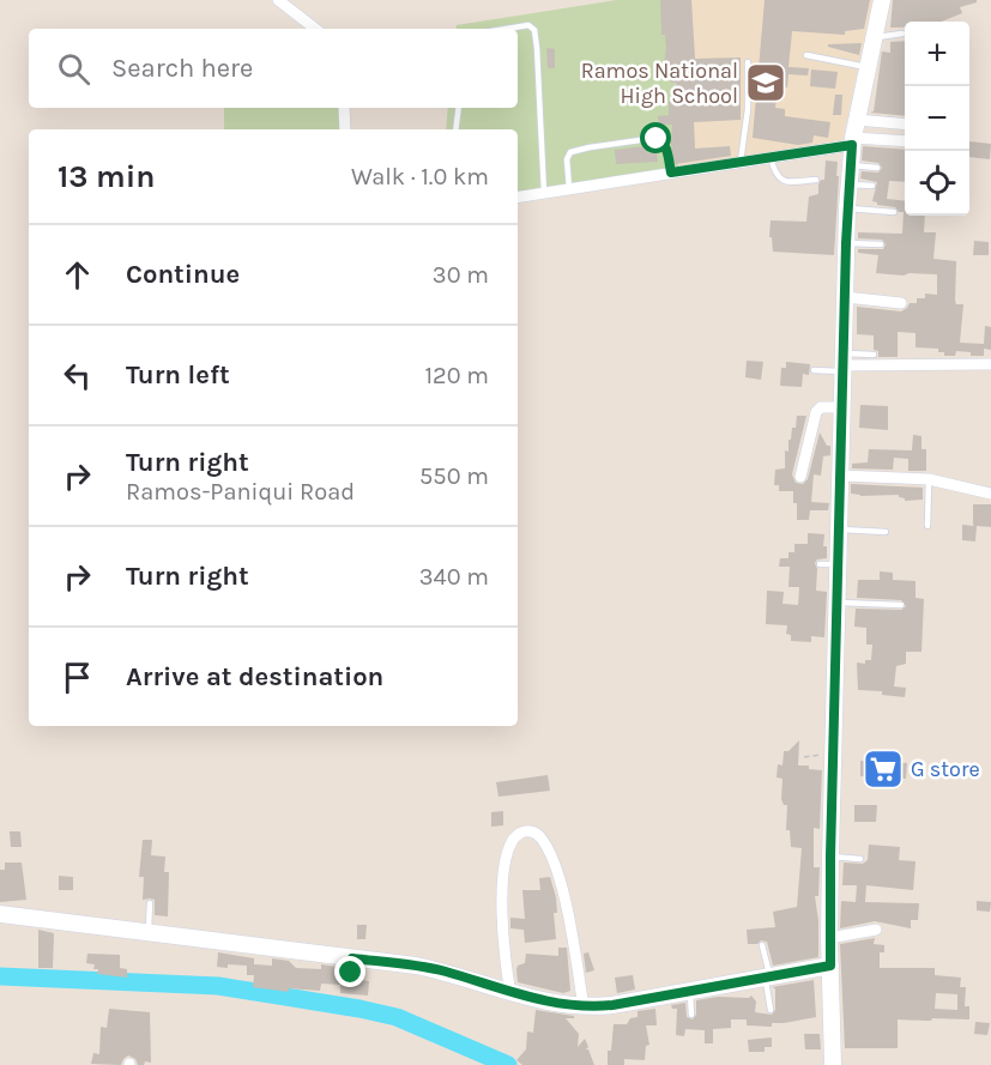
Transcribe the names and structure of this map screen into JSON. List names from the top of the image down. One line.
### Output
{"places":{"school or university":["Ramos National High School"],"supermarket":["G store"]},"page":{"map_buttons":["+","−"],"search":"Search here","heading":["13 min","Walk · 1.0 km"],"list":[["Continue","30 m"],["Turn left","120 m"],["Turn right","Ramos-Paniqui Road","550 m"],["Turn right","340 m"],"Arrive at destination"]}}
